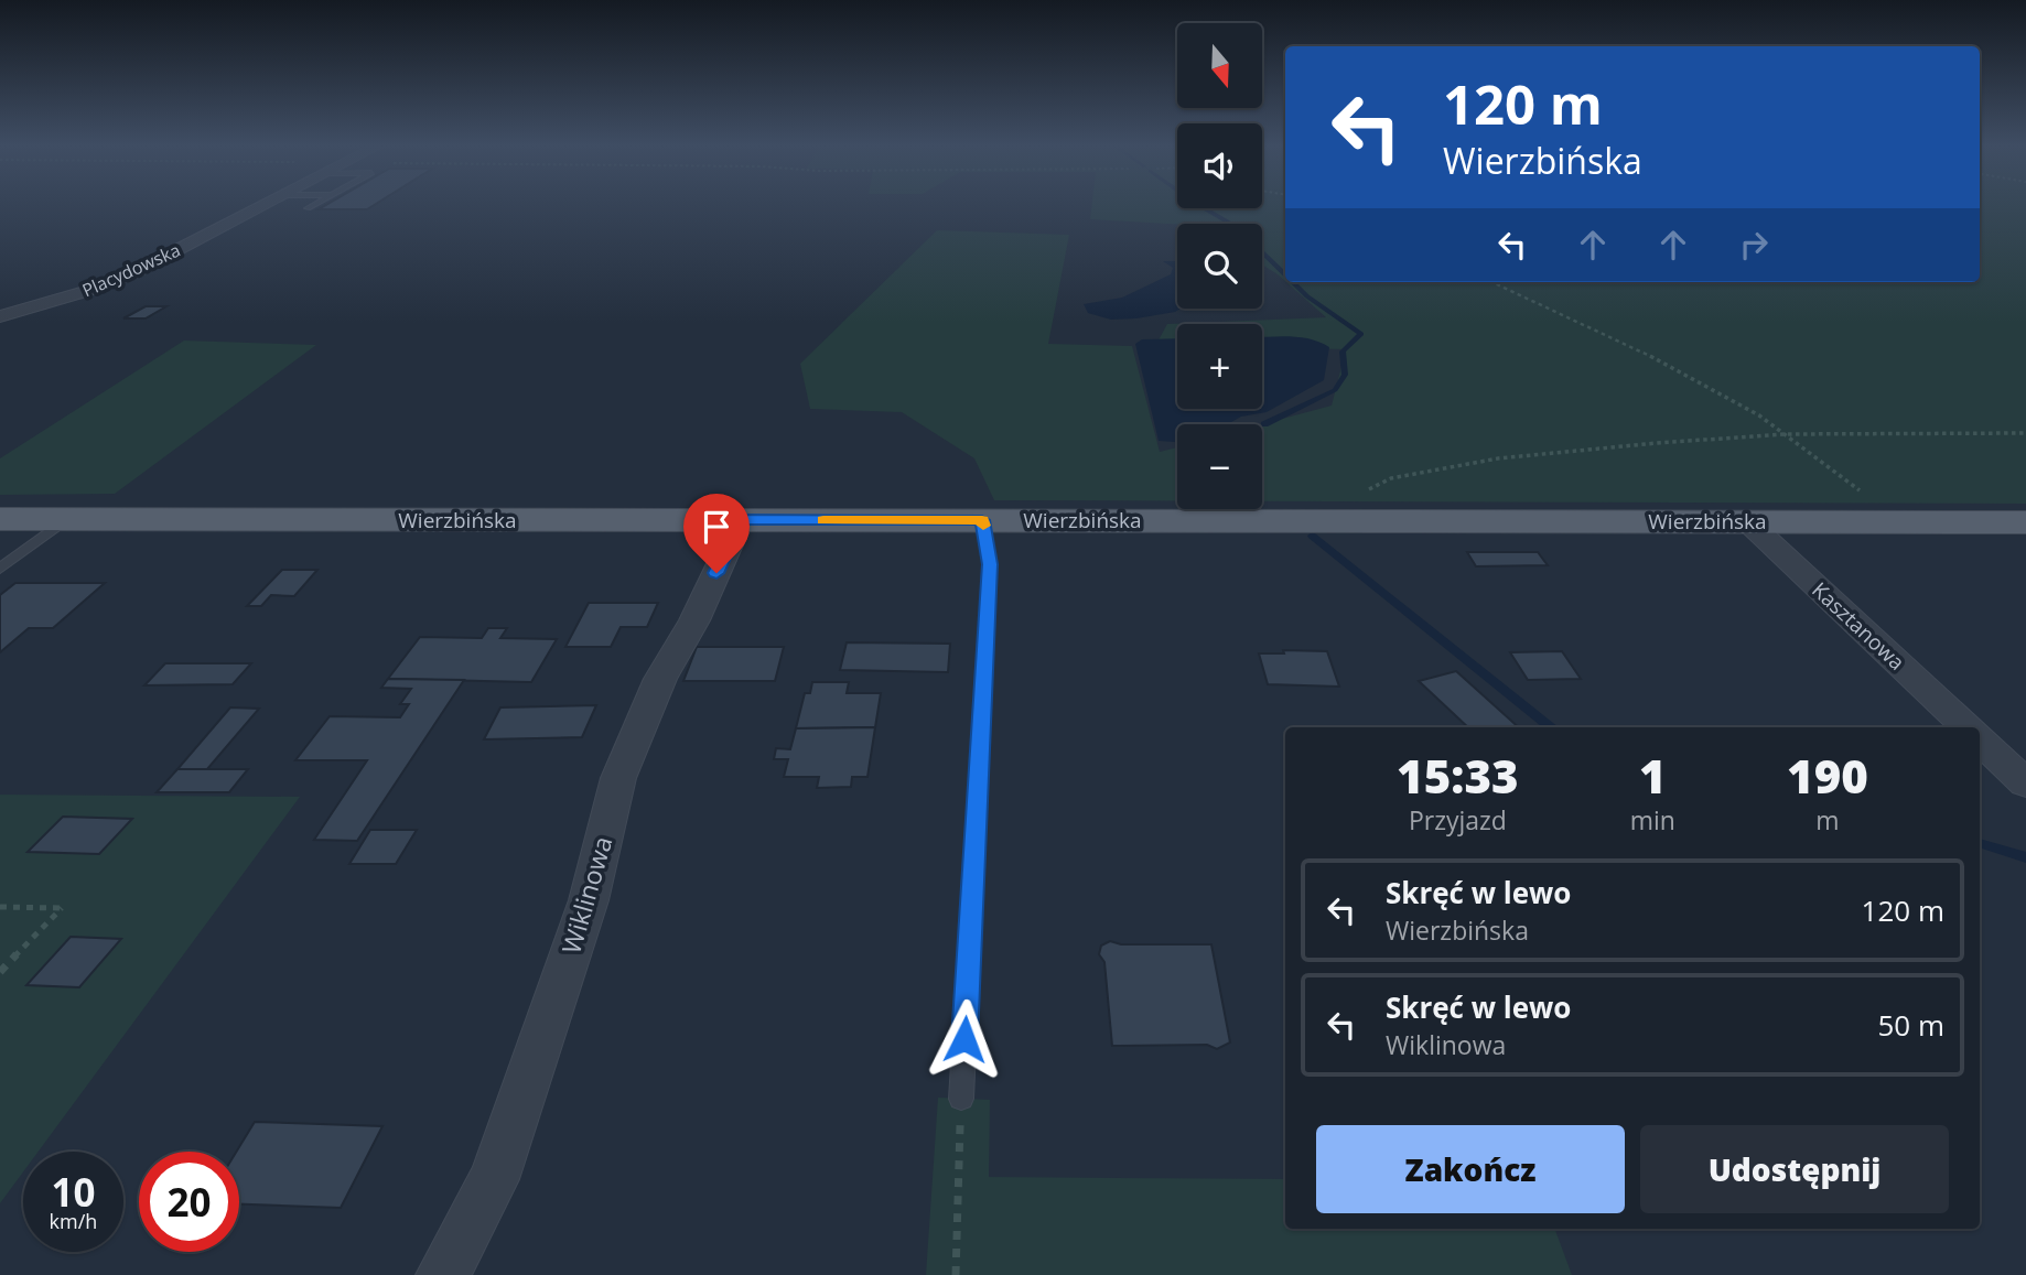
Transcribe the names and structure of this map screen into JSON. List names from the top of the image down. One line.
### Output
{"streets":{"main road":["Wierzbińska"],"street":["Placydowska","Kasztanowa","Wiklinowa"]},"crossings":[["Wierzbińska","Kasztanowa"],["Wierzbińska","Wiklinowa"]],"north":"bottom","page":{"map_buttons":["+","−"],"turn":["120 m","Wierzbińska"],"eta":["15:33","Przyjazd","1","min","190","m"],"list":[{"name":"Skręć w lewo","note":"Wierzbińska","value":"120 m"},{"name":"Skręć w lewo","note":"Wiklinowa","value":"50 m"}],"buttons":["Zakończ","Udostępnij"],"speed":"10 km/h","limit":"20"}}
